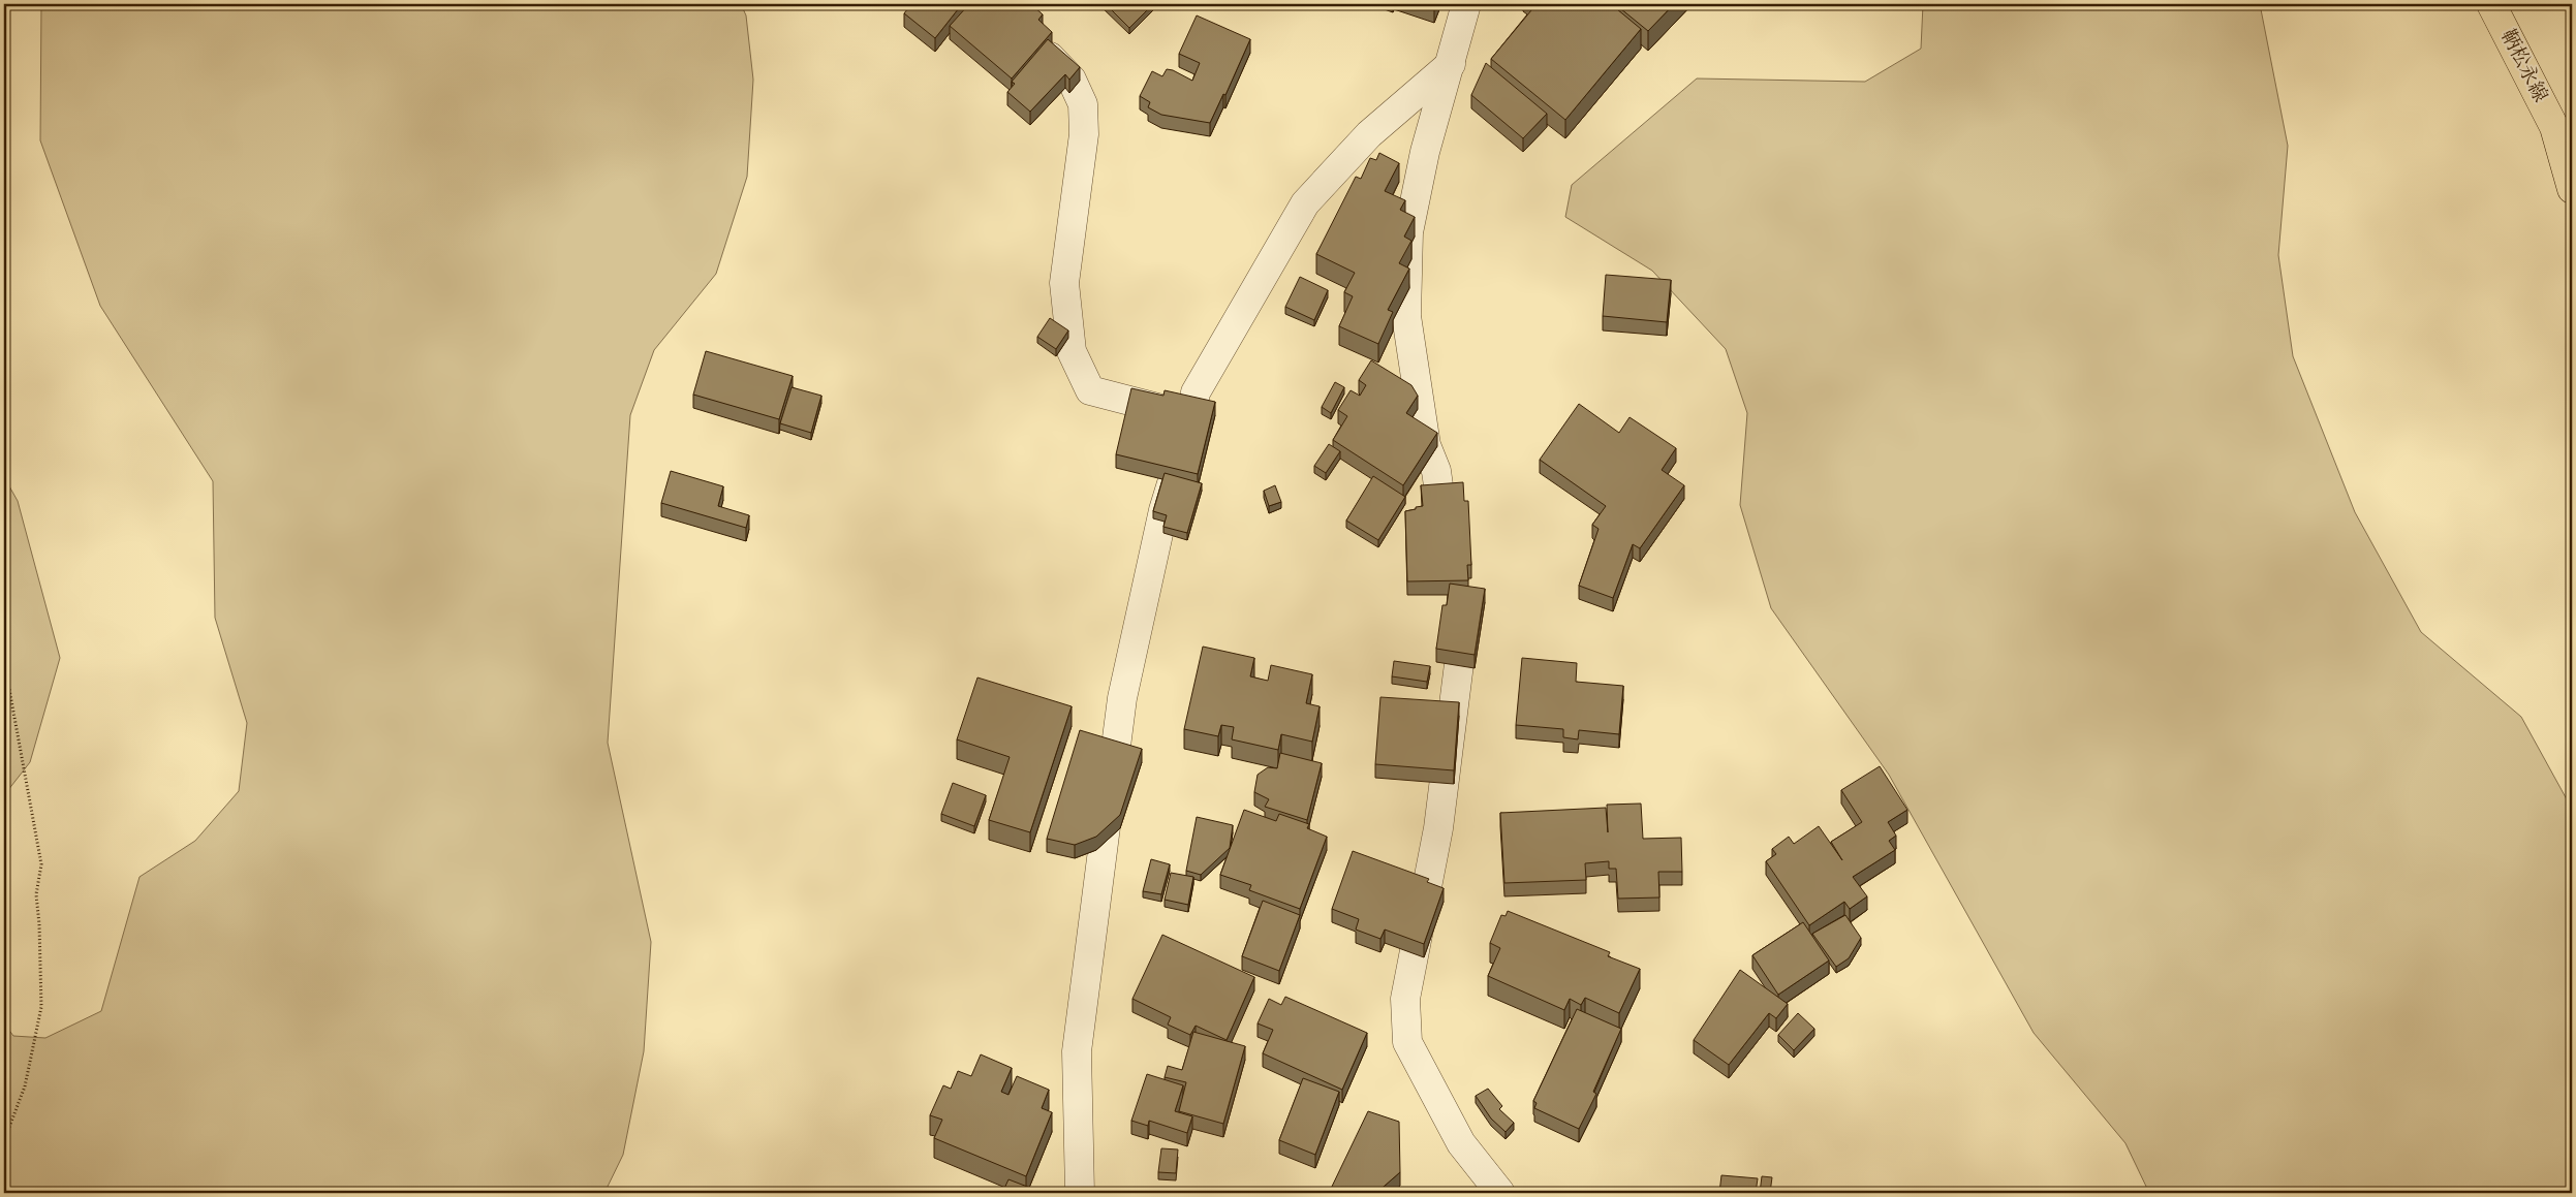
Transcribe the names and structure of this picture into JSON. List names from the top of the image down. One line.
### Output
{"streets":{"main road":["鞆松永線"]}}
